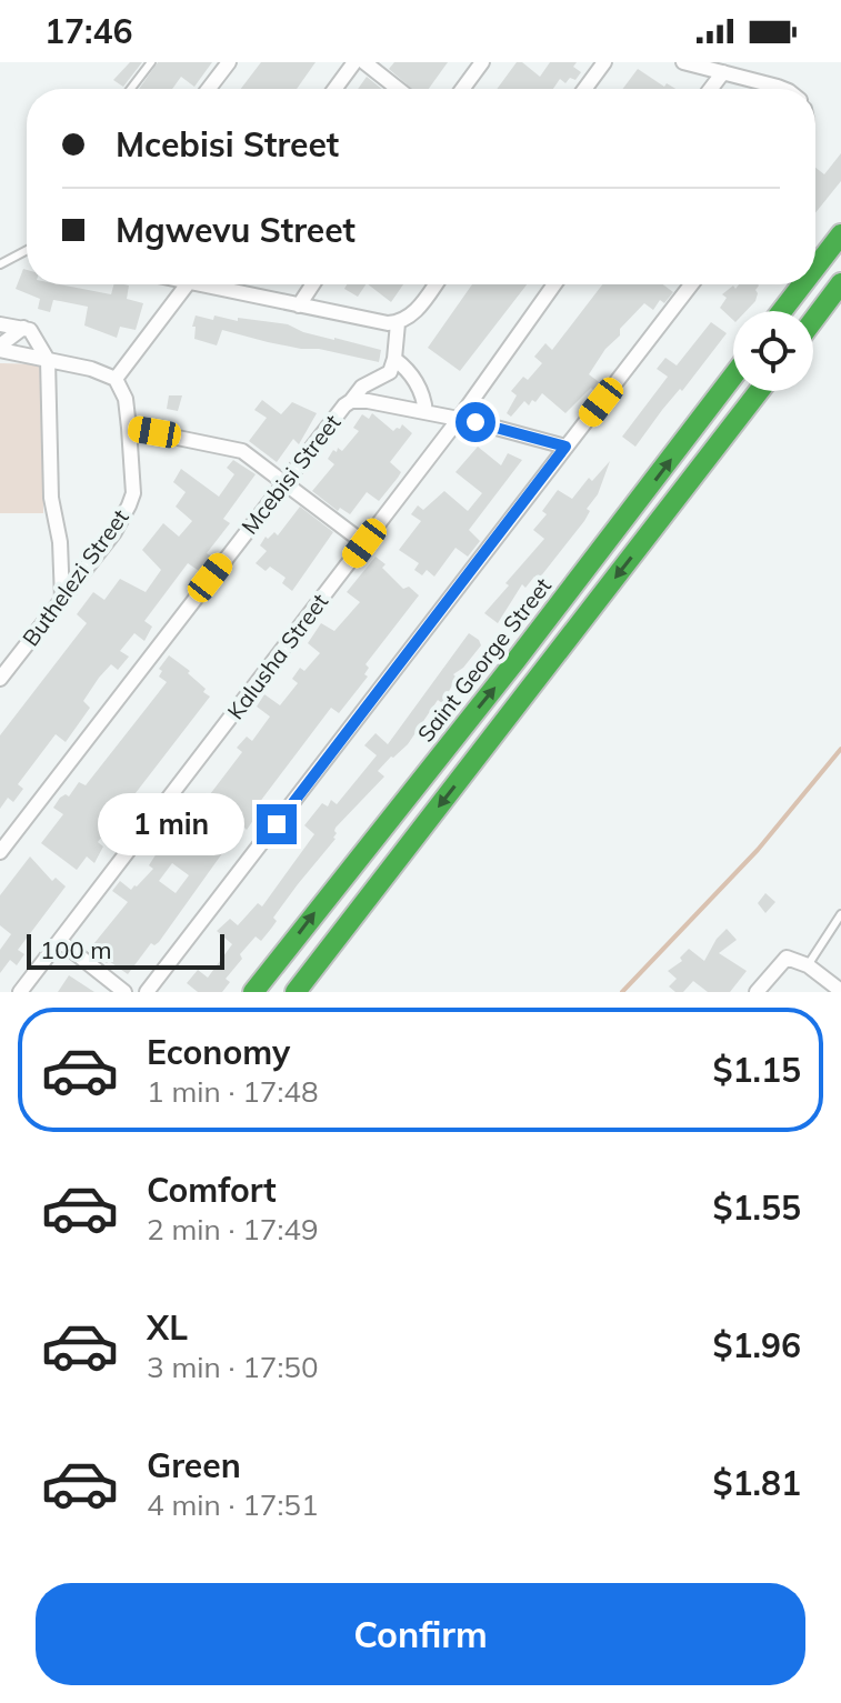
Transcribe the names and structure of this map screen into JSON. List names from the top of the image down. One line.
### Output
{"streets":{"main road":["Saint George Street"],"street":["Mcebisi Street","Buthelezi Street","Kalusha Street"]},"crossings":[["Mcebisi Street","Kalusha Street"]],"scale_bar":"100 m","page":{"status":"17:46","banner":["Mcebisi Street","Mgwevu Street"],"bubble":"1 min","scale":"100 m","list":[{"name":"Economy","note":"1 min · 17:48","value":"$1.15"},{"name":"Comfort","note":"2 min · 17:49","value":"$1.55"},{"name":"XL","note":"3 min · 17:50","value":"$1.96"},{"name":"Green","note":"4 min · 17:51","value":"$1.81"}],"buttons":"Confirm"}}
